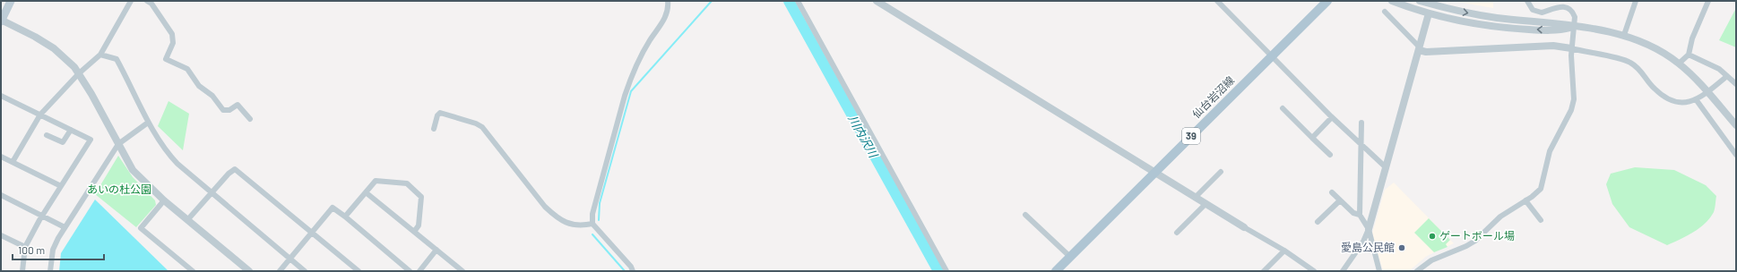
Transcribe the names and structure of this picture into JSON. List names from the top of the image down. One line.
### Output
{"streets":{"main road":["仙台岩沼線","39"]},"water":["川内沢川"],"parks":["あいの杜公園"],"places":["ゲートボール場","愛島公民館"],"scale_bar":"100 m"}
